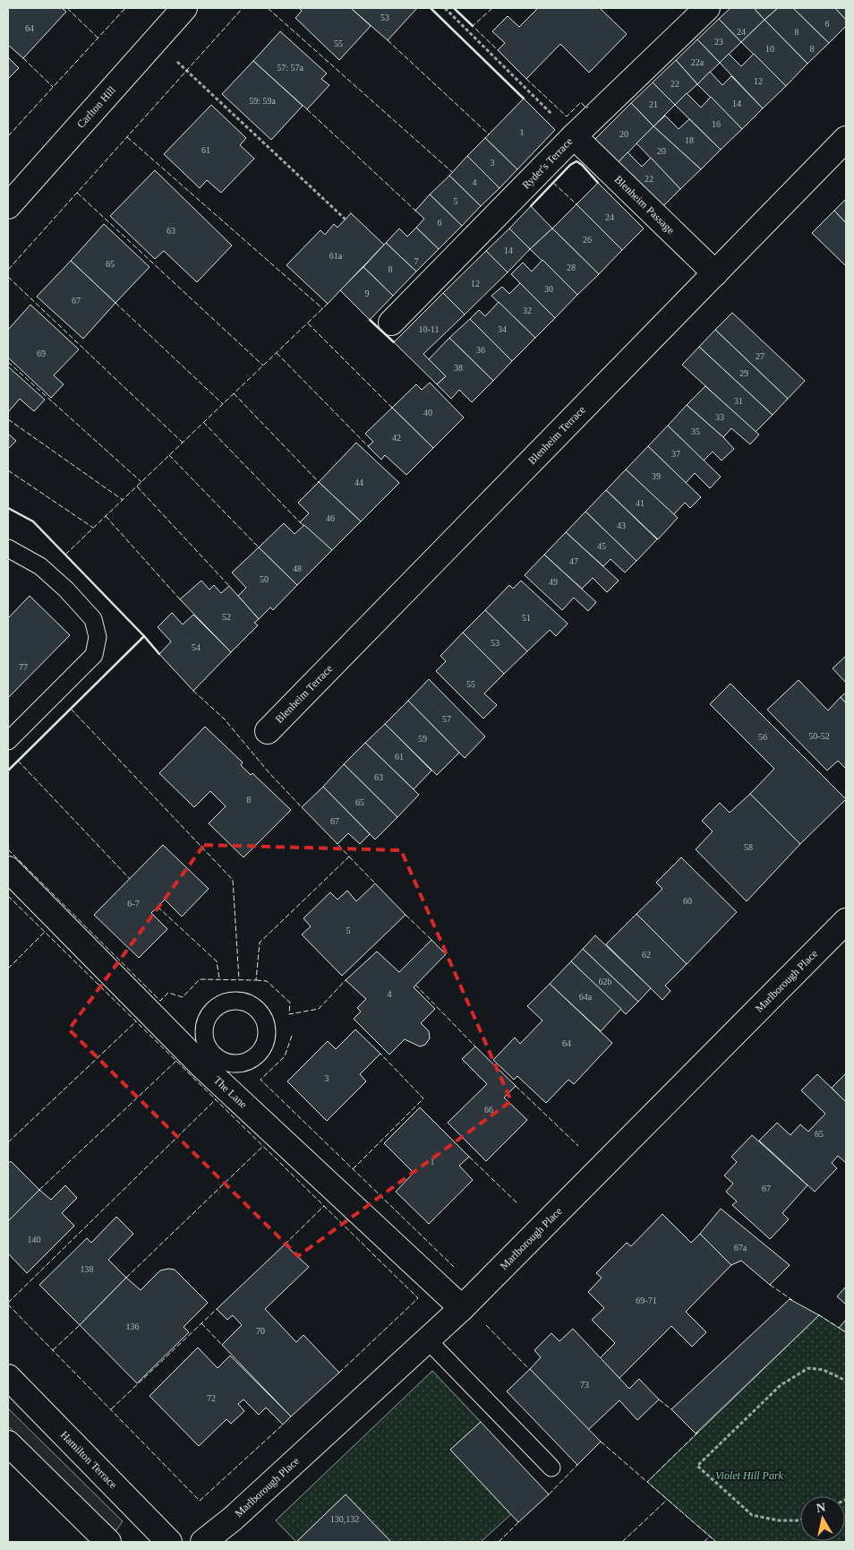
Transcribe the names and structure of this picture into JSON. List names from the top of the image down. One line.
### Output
{"streets":{"street":["Carlton Hill","Ryder's Terrace","Blenheim Passage","Blenheim Terrace","Marlborough Place","The Lane","Hamilton Terrace"]},"crossings":[["Ryder's Terrace","Blenheim Passage"],["Blenheim Passage","Blenheim Terrace"],["Marlborough Place","The Lane"]],"parks":["Violet Hill Park"],"house_numbers":["53","6","64","24","8","23","55","10","8","22a","57: 57a","12","22","59: 59a","14","21","16","1","20","18","61","20","3","22","4","5","24","6","63","26","14","61a","7","65","28","8","12","30","9","67","32","10-11","34","36","69","27","38","29","31","40","33","35","42","37","39","44","41","46","43","45","47","48","50","49","52","51","53","54","77","55","57","50-52","56","59","61","63","8","65","67","58","60","6-7","5","62","62b","4","64a","64","3","66","65","1","67","140","67a","138","69-71","136","70","73","72","130,132"],"north":"top"}
